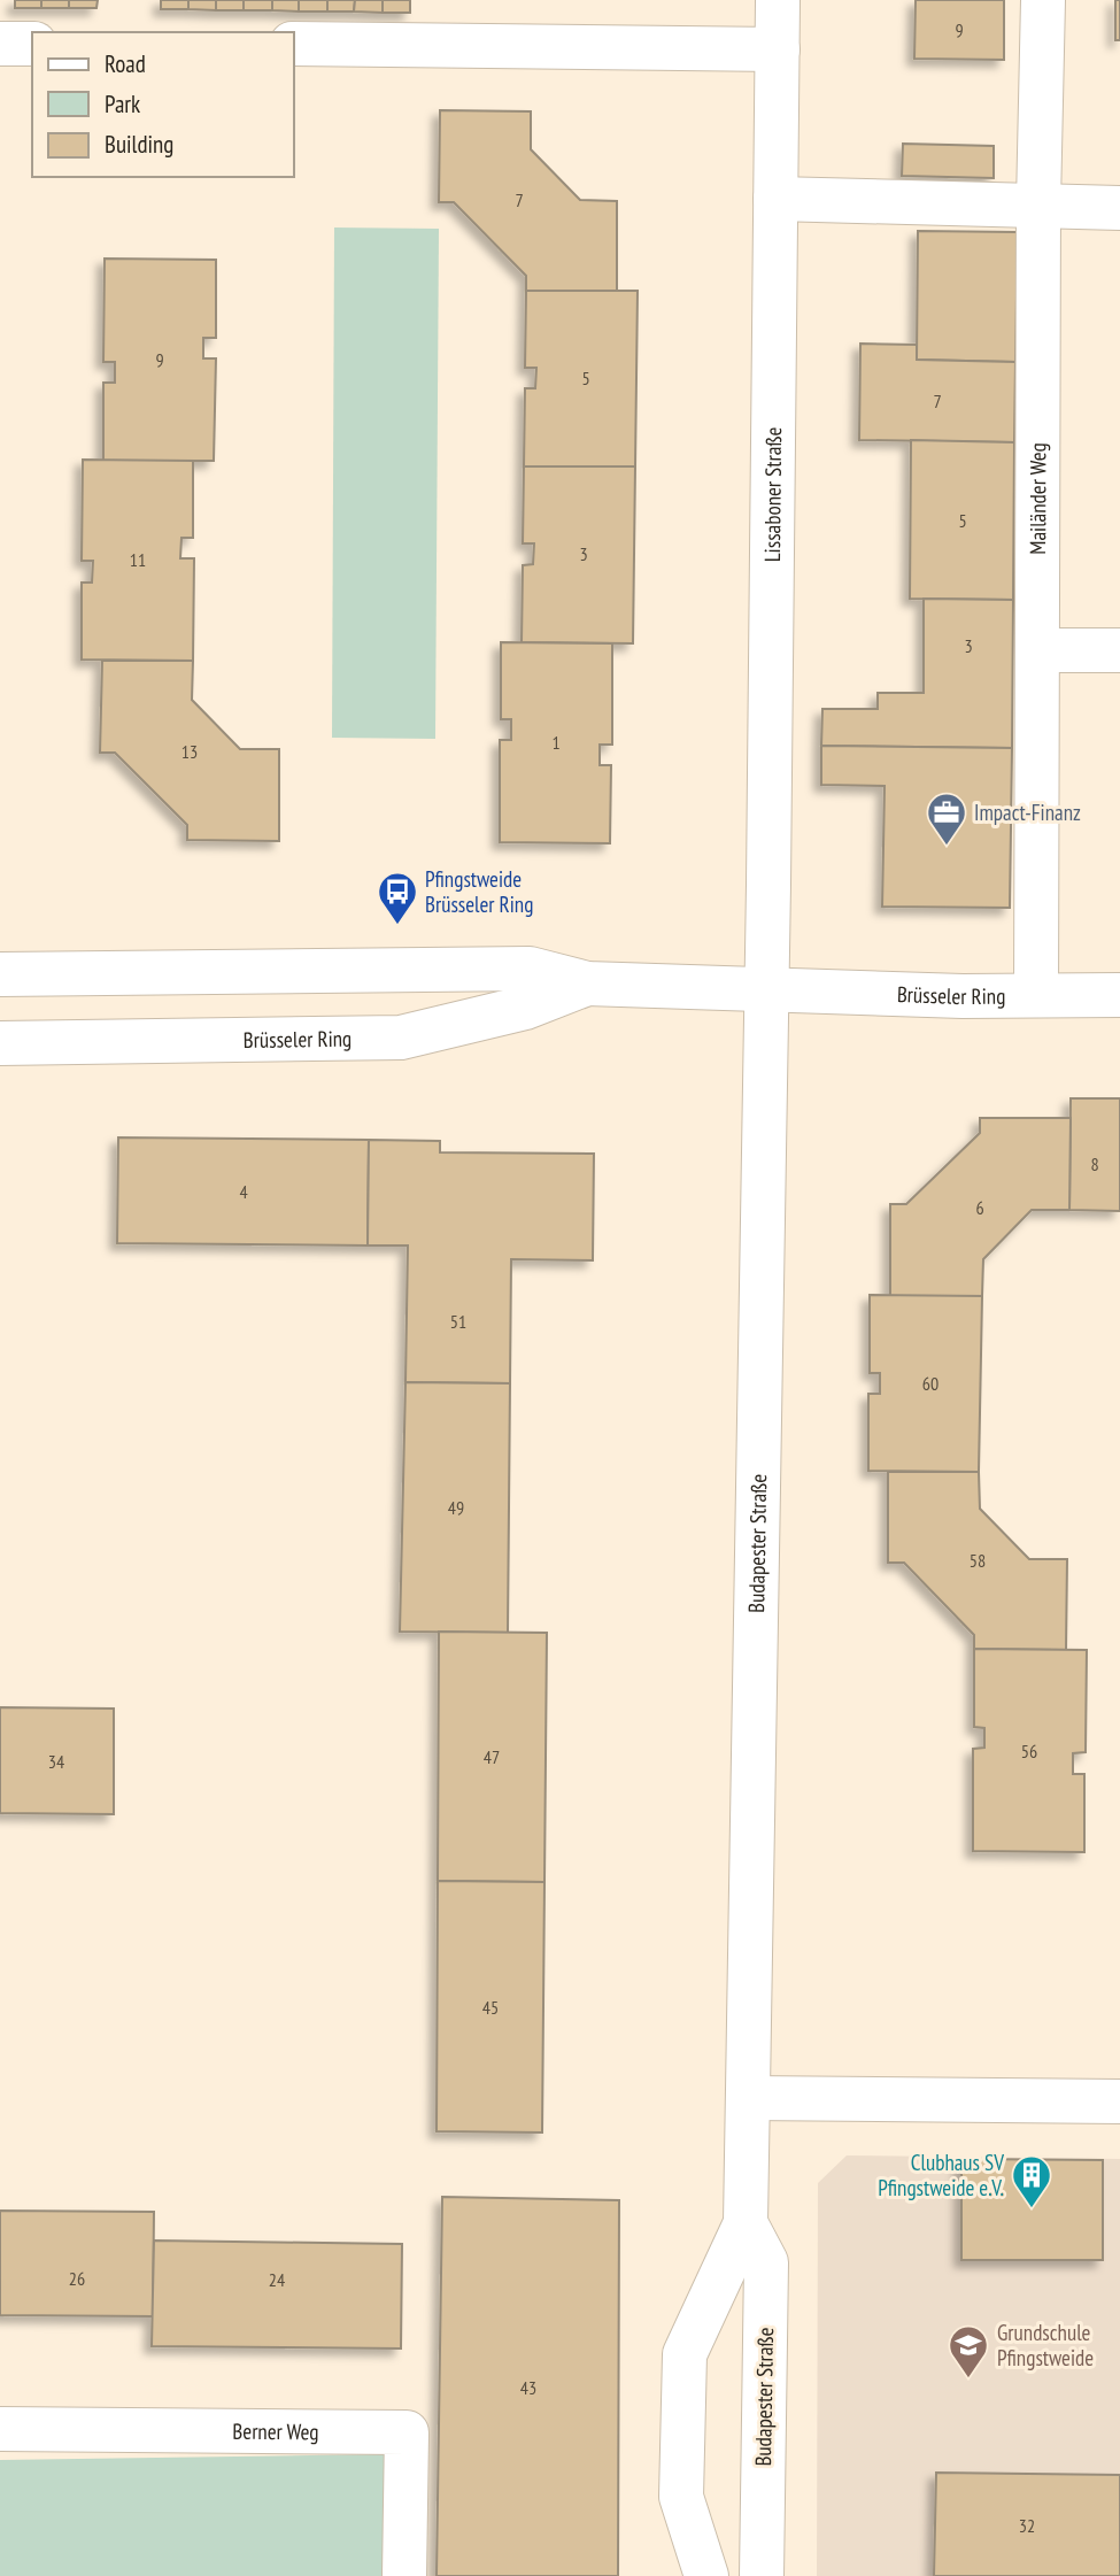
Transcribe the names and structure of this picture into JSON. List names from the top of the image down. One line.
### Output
{"streets":{"street":["Lissaboner Straße","Mailänder Weg","Brüsseler Ring","Budapester Straße","Berner Weg"]},"crossings":[["Lissaboner Straße","Brüsseler Ring"],["Lissaboner Straße","Budapester Straße"],["Mailänder Weg","Brüsseler Ring"],["Brüsseler Ring","Budapester Straße"]],"places":{"office":["Impact-Finanz"],"bus stop":["Pfingstweide Brüsseler Ring"],"building":["Clubhaus SV Pfingstweide e.V."],"school or university":["Grundschule Pfingstweide"]},"house_numbers":["9","7","9","5","7","5","3","11","3","1","13","8","4","6","51","60","49","58","56","47","34","45","26","24","43","32"],"legend":["Road","Park","Building"]}
